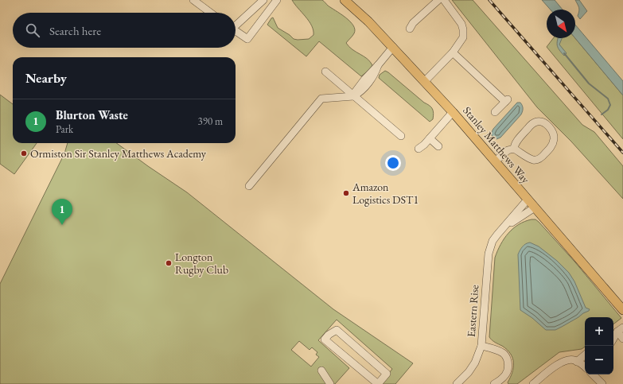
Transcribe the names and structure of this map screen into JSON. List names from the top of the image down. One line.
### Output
{"streets":{"main road":["Stanley Matthews Way"],"street":["Eastern Rise"]},"crossings":[["Stanley Matthews Way","Eastern Rise"]],"places":["Ormiston Sir Stanley Matthews Academy","Amazon Logistics DST1","Longton Rugby Club"],"north":"bottom right","page":{"search":"Search here","heading":"Nearby","list":[{"mark":"1","name":"Blurton Waste","note":"Park","value":"390 m"}],"pins":"1","map_buttons":["+","−"]}}
